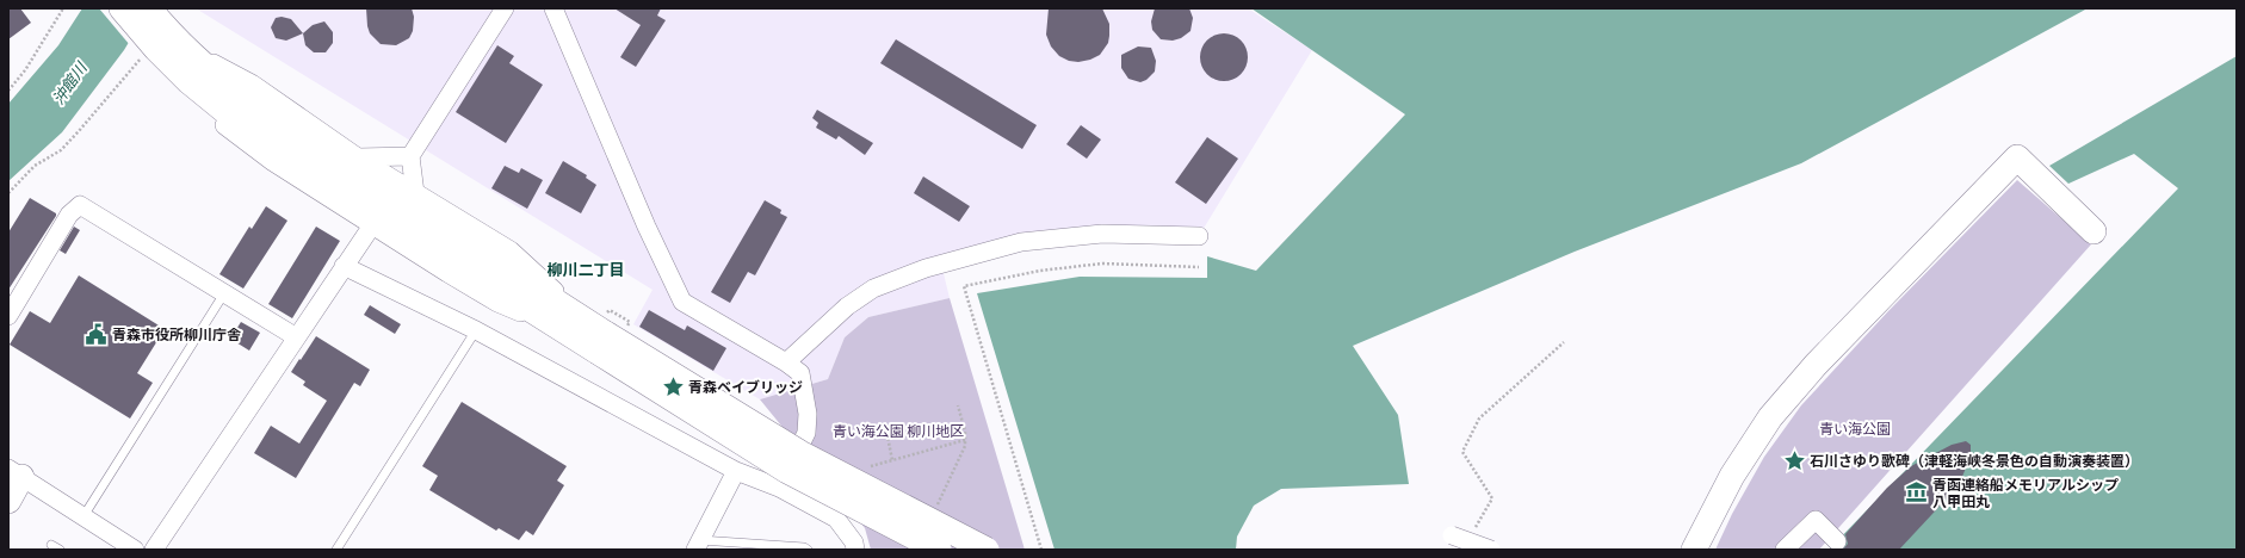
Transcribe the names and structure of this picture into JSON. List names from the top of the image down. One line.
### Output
{"districts":["柳川二丁目"],"water":["沖館川"],"parks":["青い海公園","青い海公園 柳川地区"],"places":{"public building":["青森市役所柳川庁舎"],"place":["青森ベイブリッジ","石川さゆり歌碑（津軽海峡冬景色の自動演奏装置）"],"museum":["青函連絡船メモリアルシップ 八甲田丸"]}}
